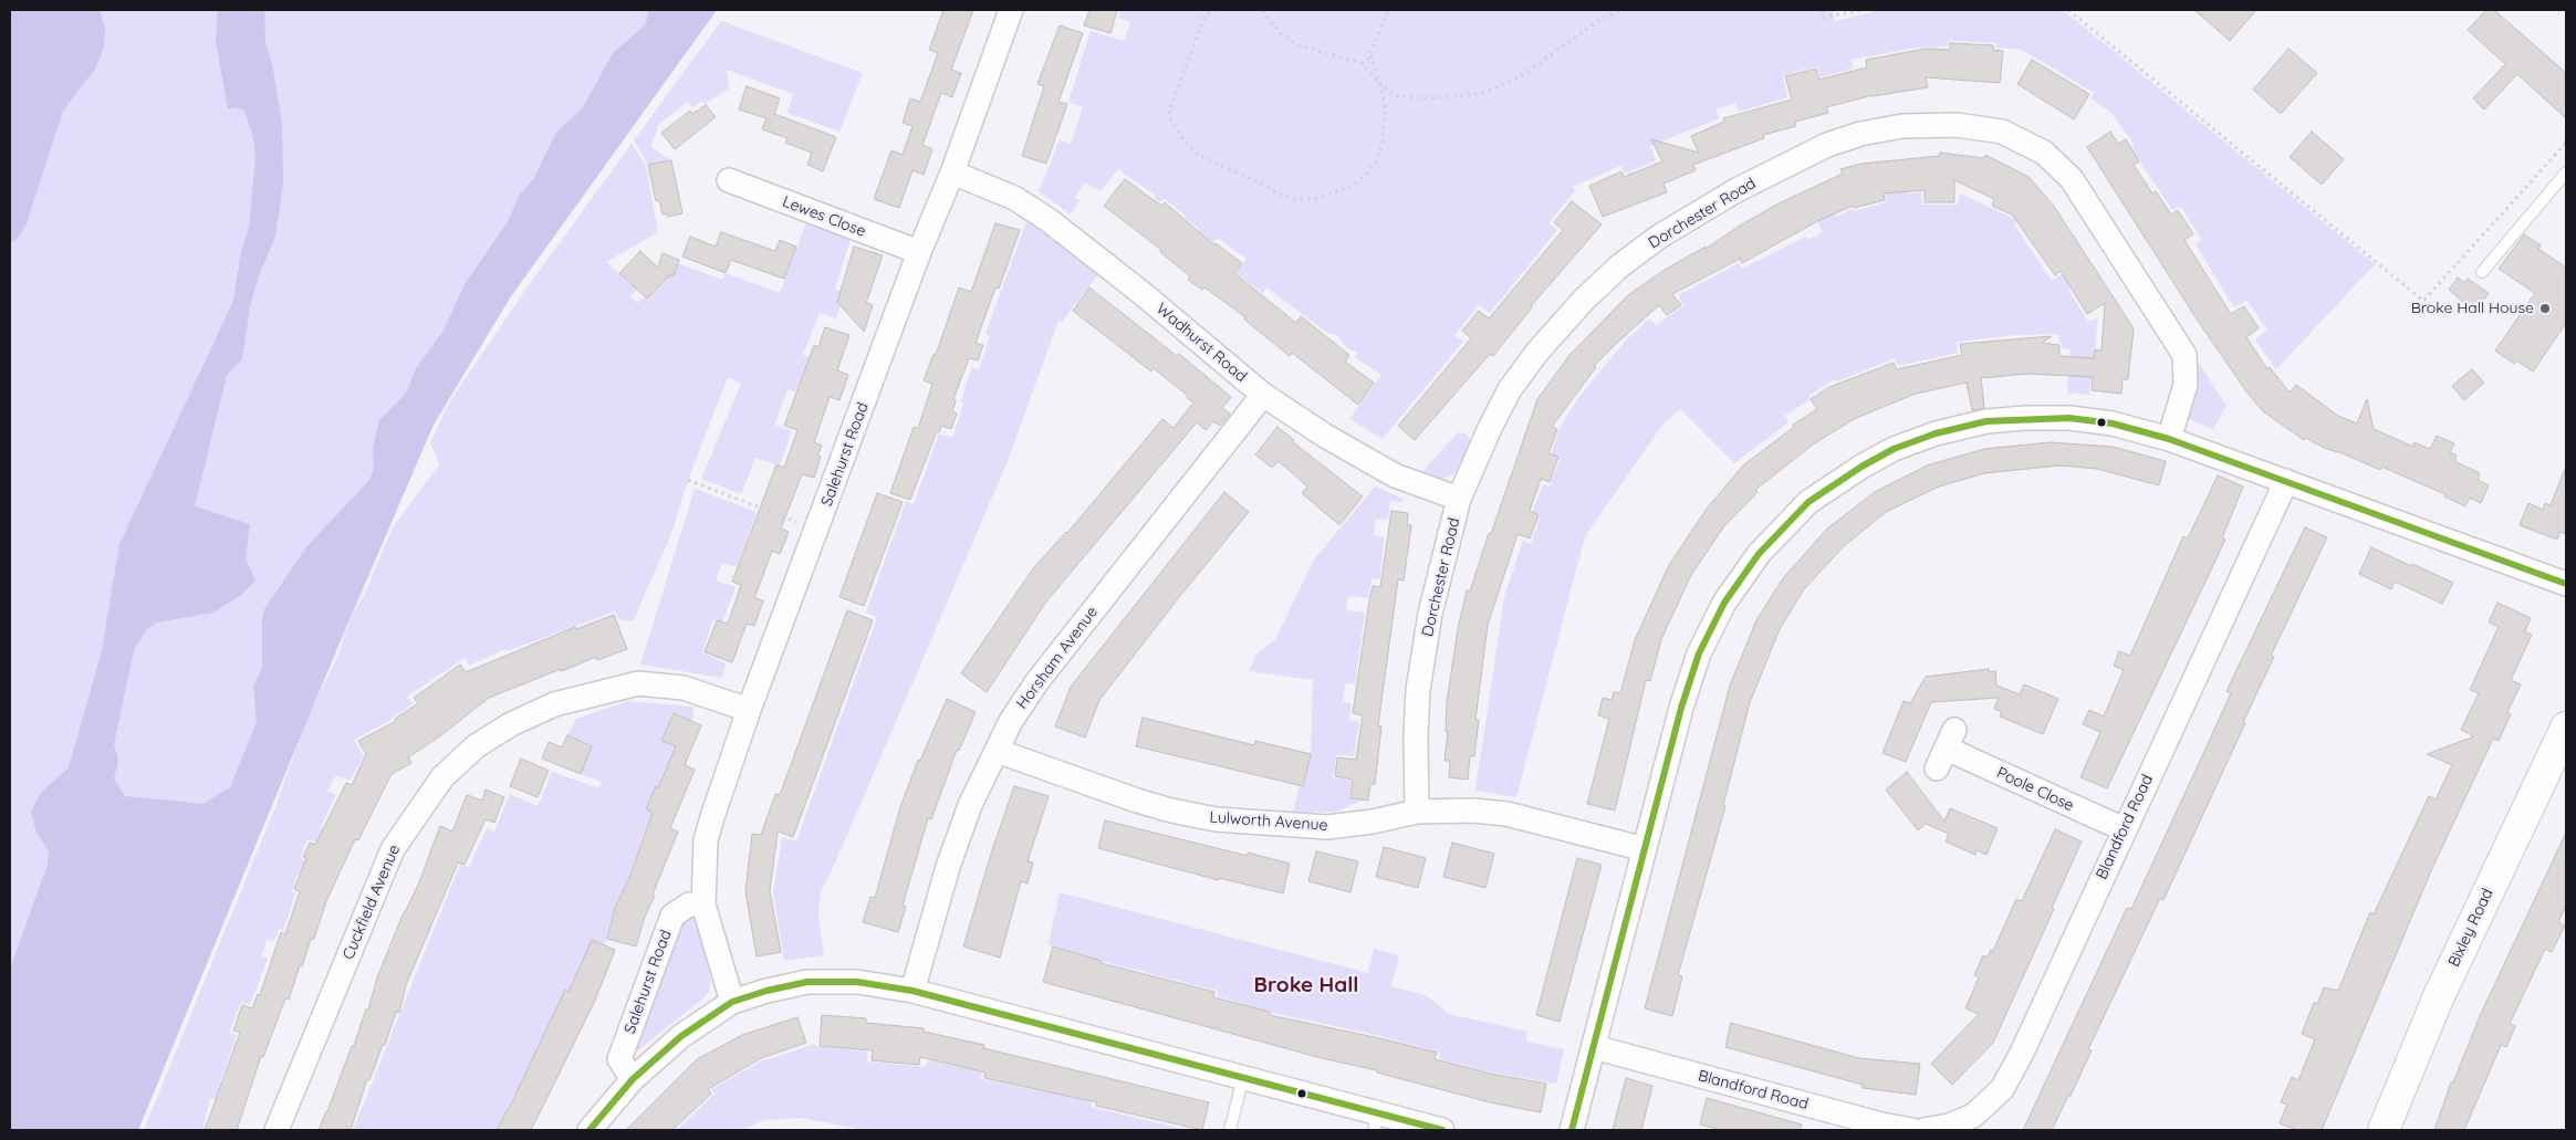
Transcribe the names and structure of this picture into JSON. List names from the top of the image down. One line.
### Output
{"streets":{"main road":["Bixley Road"],"street":["Dorchester Road","Lewes Close","Wadhurst Road","Salehurst Road","Horsham Avenue","Poole Close","Lulworth Avenue","Blandford Road","Cuckfield Avenue"]},"crossings":[["Dorchester Road","Wadhurst Road"],["Dorchester Road","Lulworth Avenue"],["Lewes Close","Salehurst Road"],["Wadhurst Road","Salehurst Road"],["Wadhurst Road","Horsham Avenue"],["Salehurst Road","Cuckfield Avenue"],["Horsham Avenue","Lulworth Avenue"],["Poole Close","Blandford Road"]],"districts":["Broke Hall"],"places":["Broke Hall House"]}
